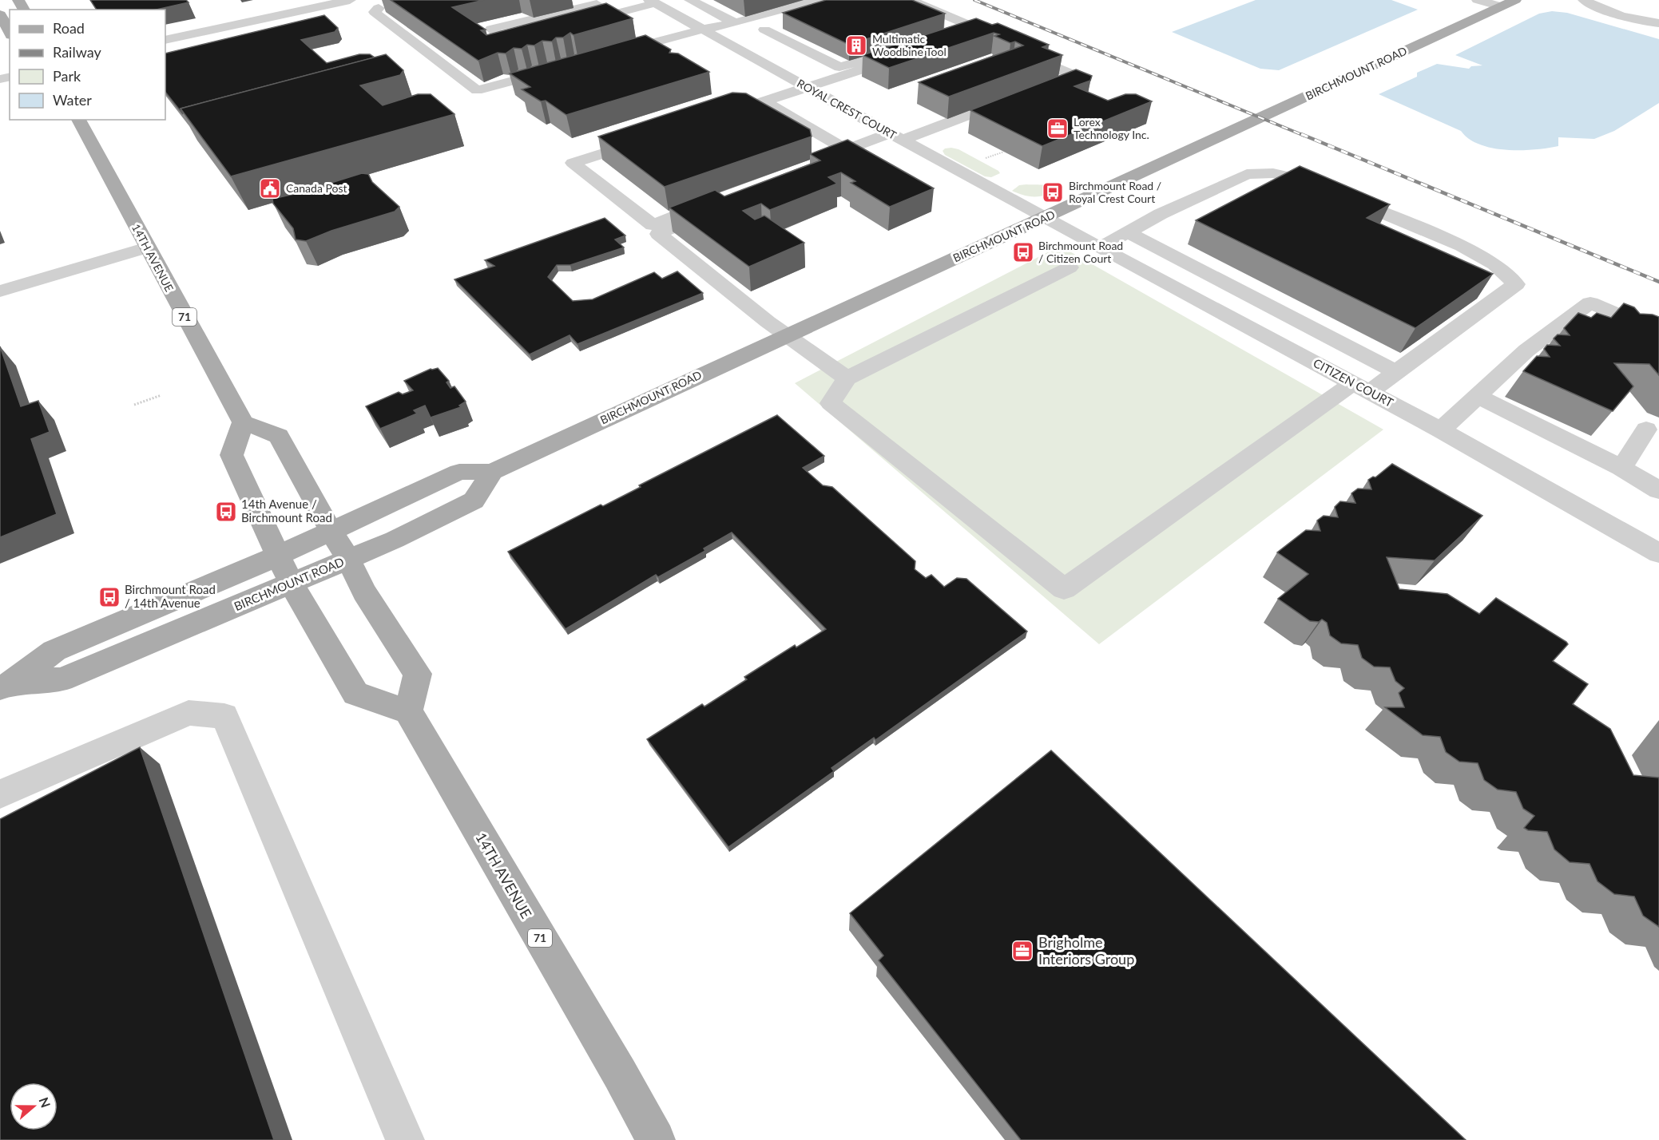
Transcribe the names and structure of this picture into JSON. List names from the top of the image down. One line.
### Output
{"streets":{"main road":["BIRCHMOUNT ROAD","14TH AVENUE","71"],"street":["ROYAL CREST COURT","CITIZEN COURT"]},"crossings":[["BIRCHMOUNT ROAD","ROYAL CREST COURT"],["BIRCHMOUNT ROAD","CITIZEN COURT"],["ROYAL CREST COURT","CITIZEN COURT"]],"places":{"building":["Multimatic Woodbine Tool"],"office":["Lorex Technology Inc.","Brigholme Interiors Group"],"public building":["Canada Post"],"bus stop":["Birchmount Road / Royal Crest Court","Birchmount Road / Citizen Court","14th Avenue / Birchmount Road","Birchmount Road / 14th Avenue"]},"legend":["Road","Railway","Park","Water"],"north":"right"}
